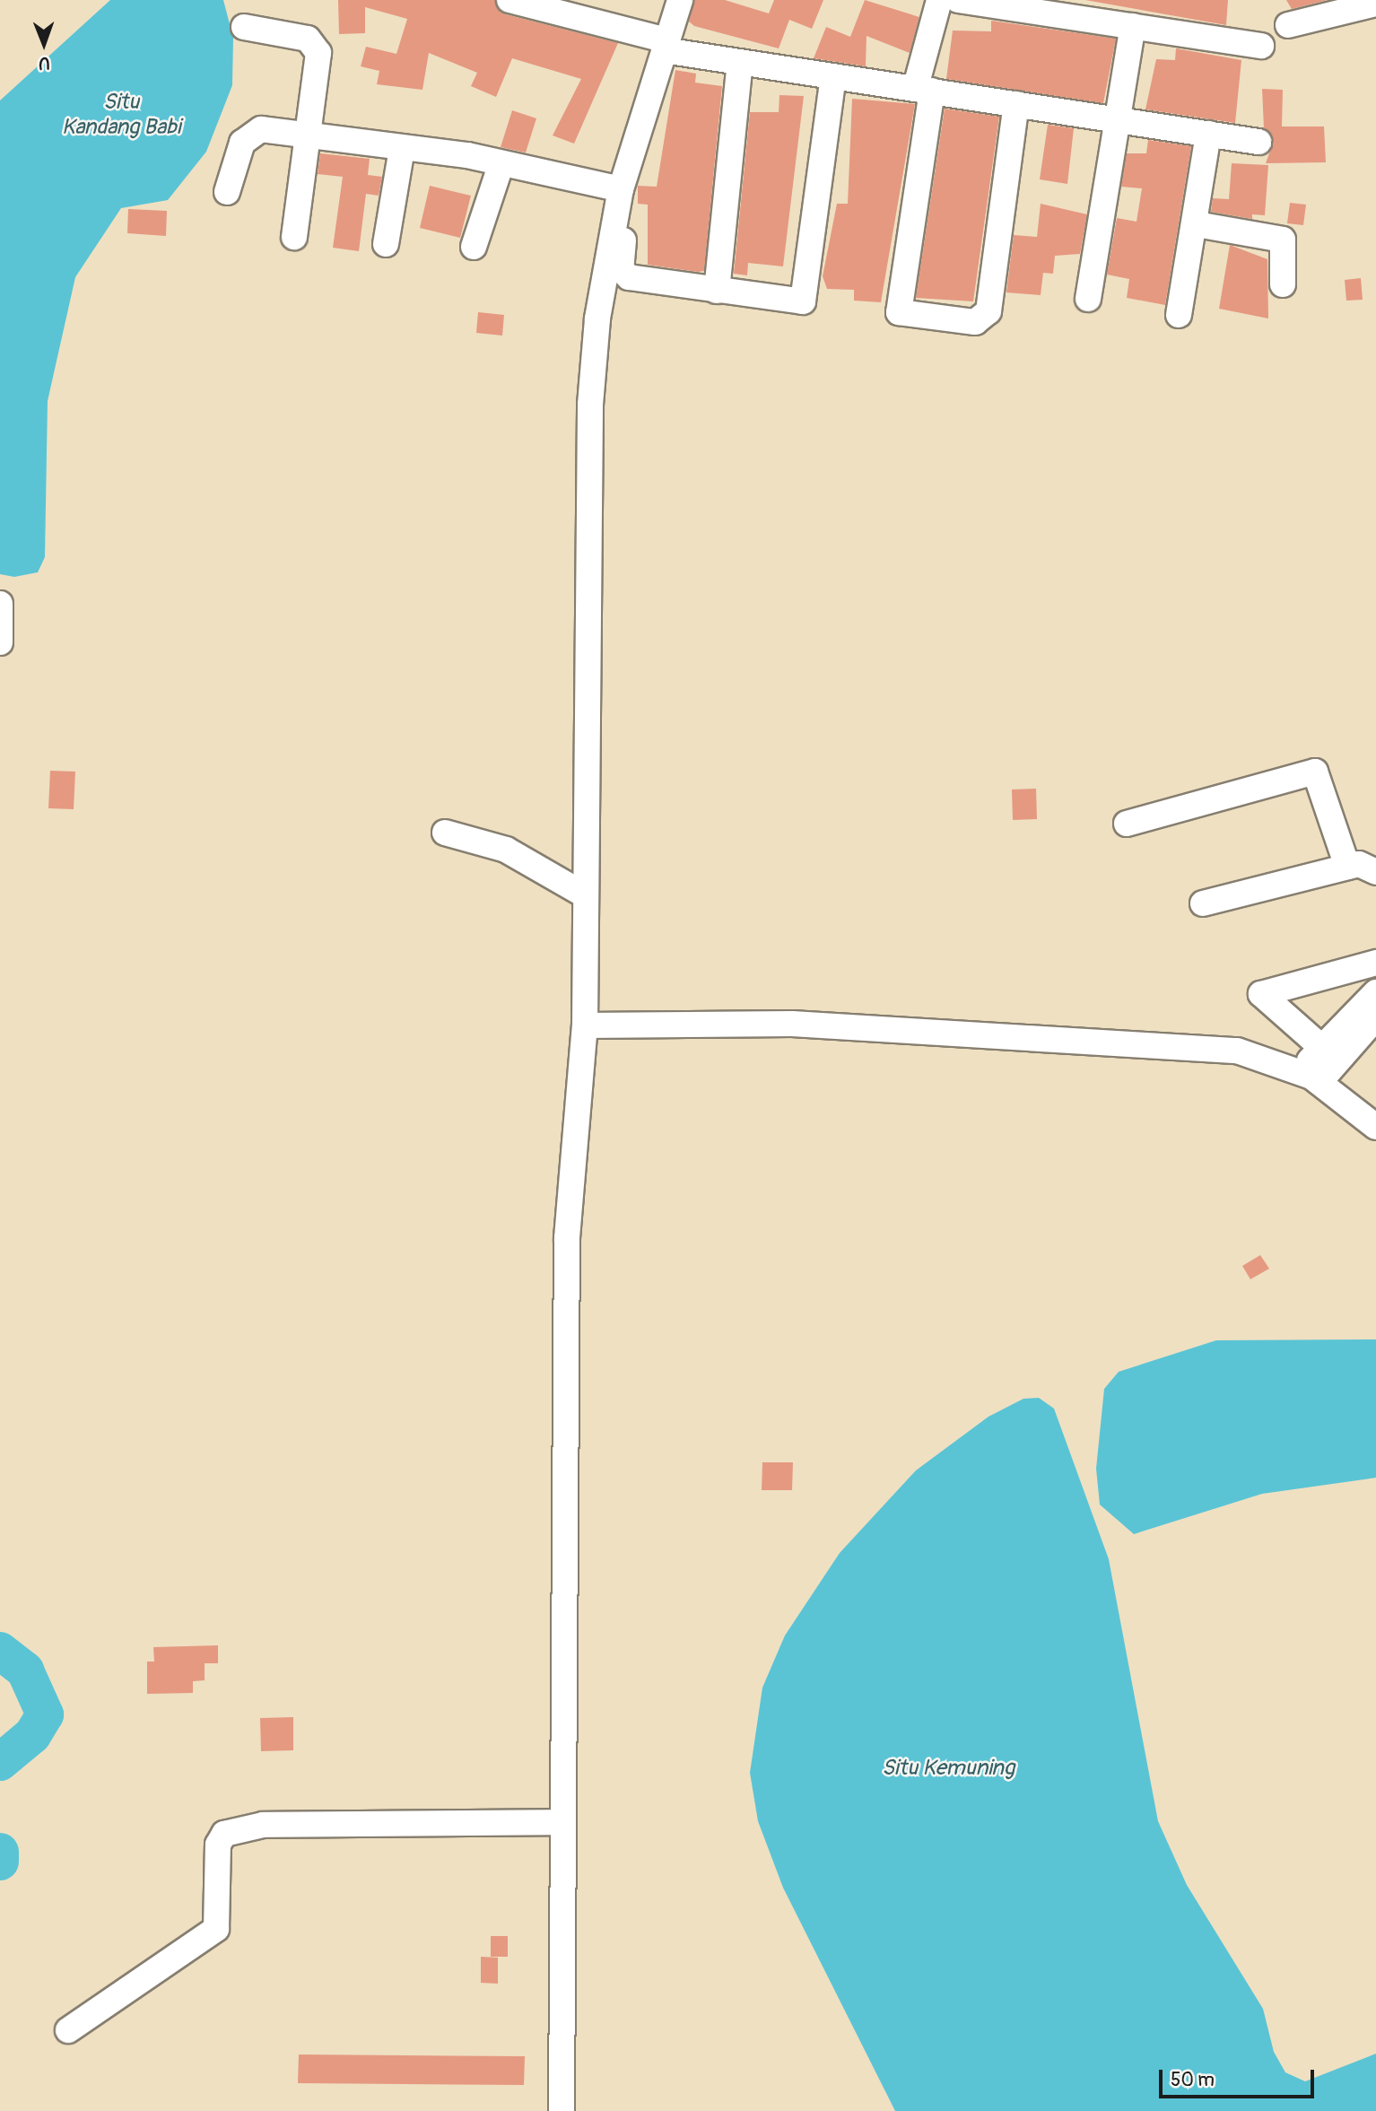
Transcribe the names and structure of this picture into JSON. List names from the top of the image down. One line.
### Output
{"water":["Situ Kandang Babi","Situ Kemuning"],"scale_bar":"50 m","north":"bottom"}
